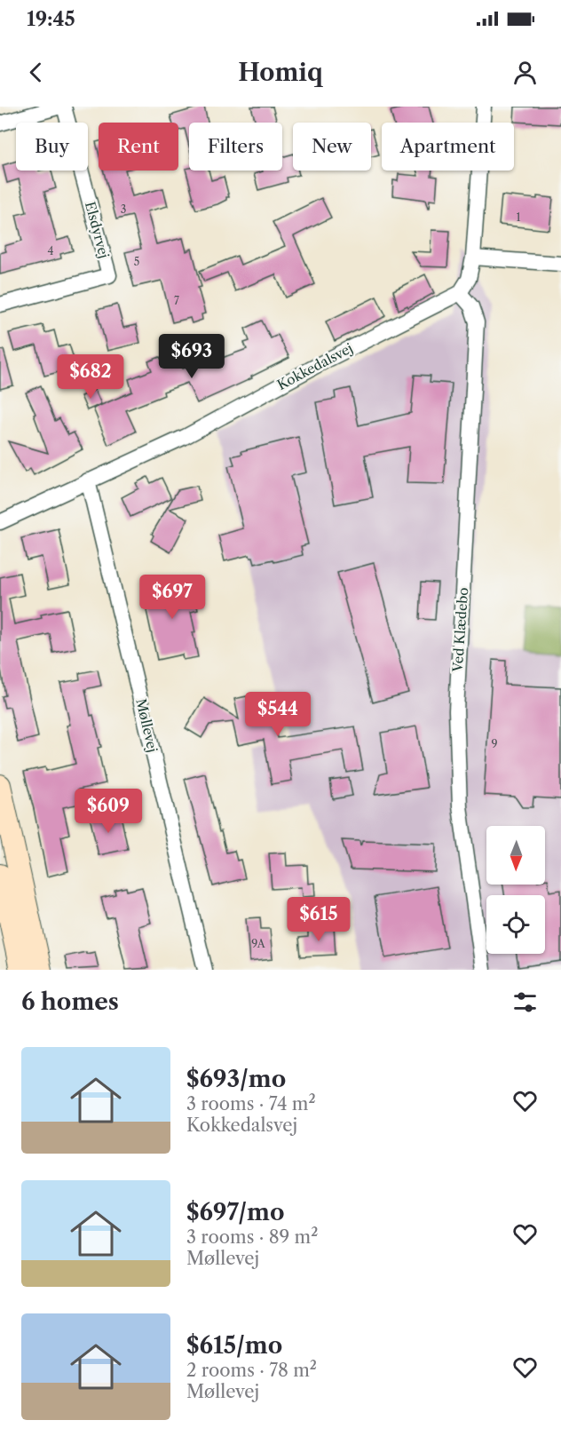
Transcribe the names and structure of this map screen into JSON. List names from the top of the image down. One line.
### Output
{"streets":{"street":["Elsdyrvej","Kokkedalsvej","Ved Klædebo","Møllevej"]},"crossings":[["Kokkedalsvej","Ved Klædebo"],["Kokkedalsvej","Møllevej"]],"house_numbers":["3","1","4","5","7","9","9A"],"north":"bottom","page":{"status":"19:45","header":"Homiq","chip":["Buy","Rent","Filters","New","Apartment"],"price":["$693","$682","$697","$544","$609","$615"],"heading":"6 homes","list":[{"name":"$693/mo","note":"3 rooms · 74 m² · Kokkedalsvej"},{"name":"$697/mo","note":"3 rooms · 89 m² · Møllevej"},{"name":"$615/mo","note":"2 rooms · 78 m² · Møllevej"}]}}
